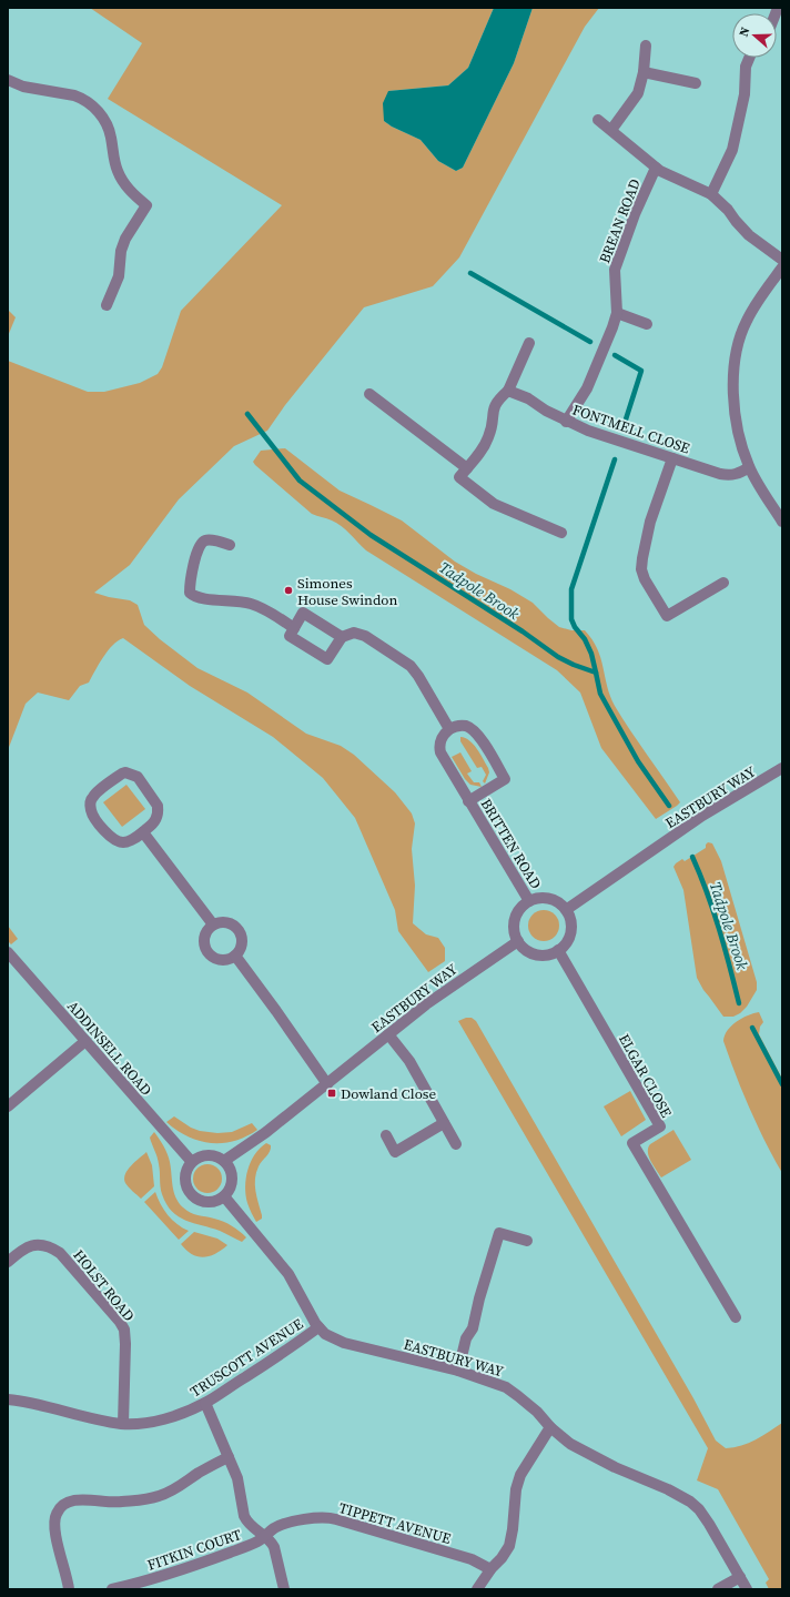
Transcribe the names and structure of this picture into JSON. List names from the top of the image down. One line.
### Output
{"streets":{"street":["BREAN ROAD","FONTMELL CLOSE","EASTBURY WAY","BRITTEN ROAD","ADDINSELL ROAD","ELGAR CLOSE","HOLST ROAD","TRUSCOTT AVENUE","TIPPETT AVENUE","FITKIN COURT"]},"crossings":[["BREAN ROAD","FONTMELL CLOSE"],["EASTBURY WAY","BRITTEN ROAD"],["EASTBURY WAY","ADDINSELL ROAD"],["EASTBURY WAY","ELGAR CLOSE"],["EASTBURY WAY","TRUSCOTT AVENUE"],["BRITTEN ROAD","ELGAR CLOSE"],["HOLST ROAD","TRUSCOTT AVENUE"],["TIPPETT AVENUE","FITKIN COURT"]],"water":["Tadpole Brook"],"places":{"other":["Simones House Swindon"],"transit":["Dowland Close"]},"north":"left"}
